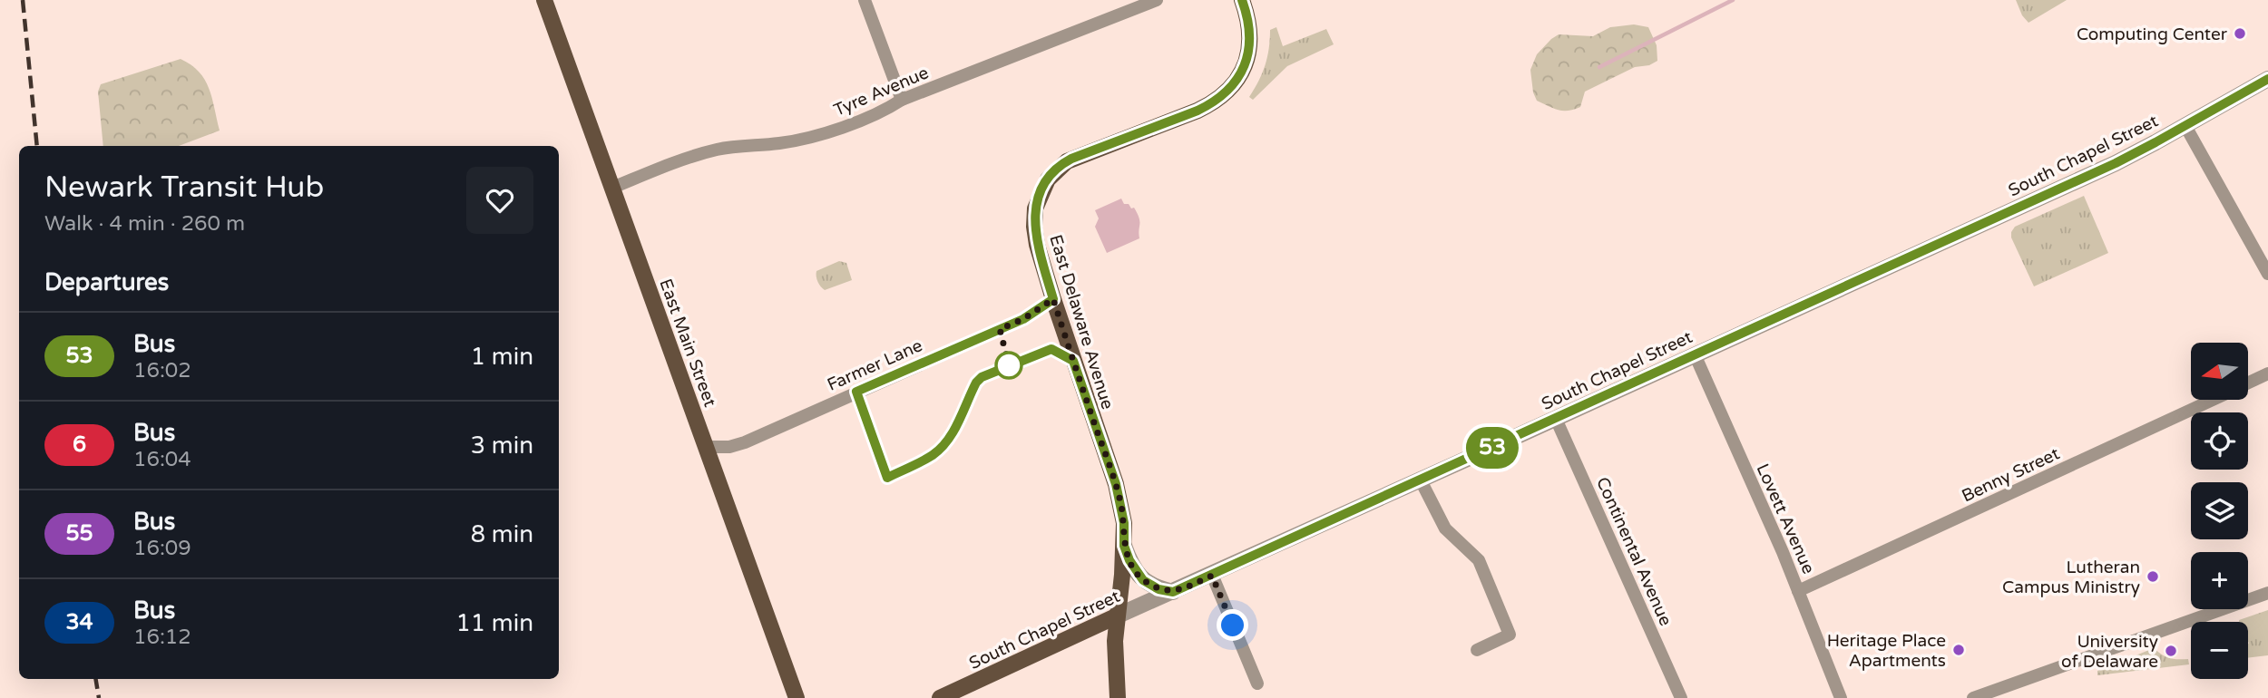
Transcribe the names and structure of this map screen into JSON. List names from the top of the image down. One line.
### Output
{"streets":{"main road":["South Chapel Street","East Delaware Avenue","East Main Street"],"street":["Tyre Avenue","Farmer Lane","Benny Street","Lovett Avenue","Continental Avenue"]},"crossings":[["Tyre Avenue","East Main Street"],["South Chapel Street","East Delaware Avenue"],["South Chapel Street","Lovett Avenue"],["South Chapel Street","Continental Avenue"],["East Delaware Avenue","Farmer Lane"],["East Main Street","Farmer Lane"],["Benny Street","Lovett Avenue"]],"places":["Computing Center","Lutheran Campus Ministry","Heritage Place Apartments","University of Delaware"],"lines":["bus line 53"],"north":"left","page":{"on_map":"53","heading":[["Newark Transit Hub","Walk · 4 min · 260 m"],"Departures"],"list":[{"mark":"53","name":"Bus","note":"16:02","value":"1 min"},{"mark":"6","name":"Bus","note":"16:04","value":"3 min"},{"mark":"55","name":"Bus","note":"16:09","value":"8 min"},{"mark":"34","name":"Bus","note":"16:12","value":"11 min"}],"map_buttons":["+","−"]}}
